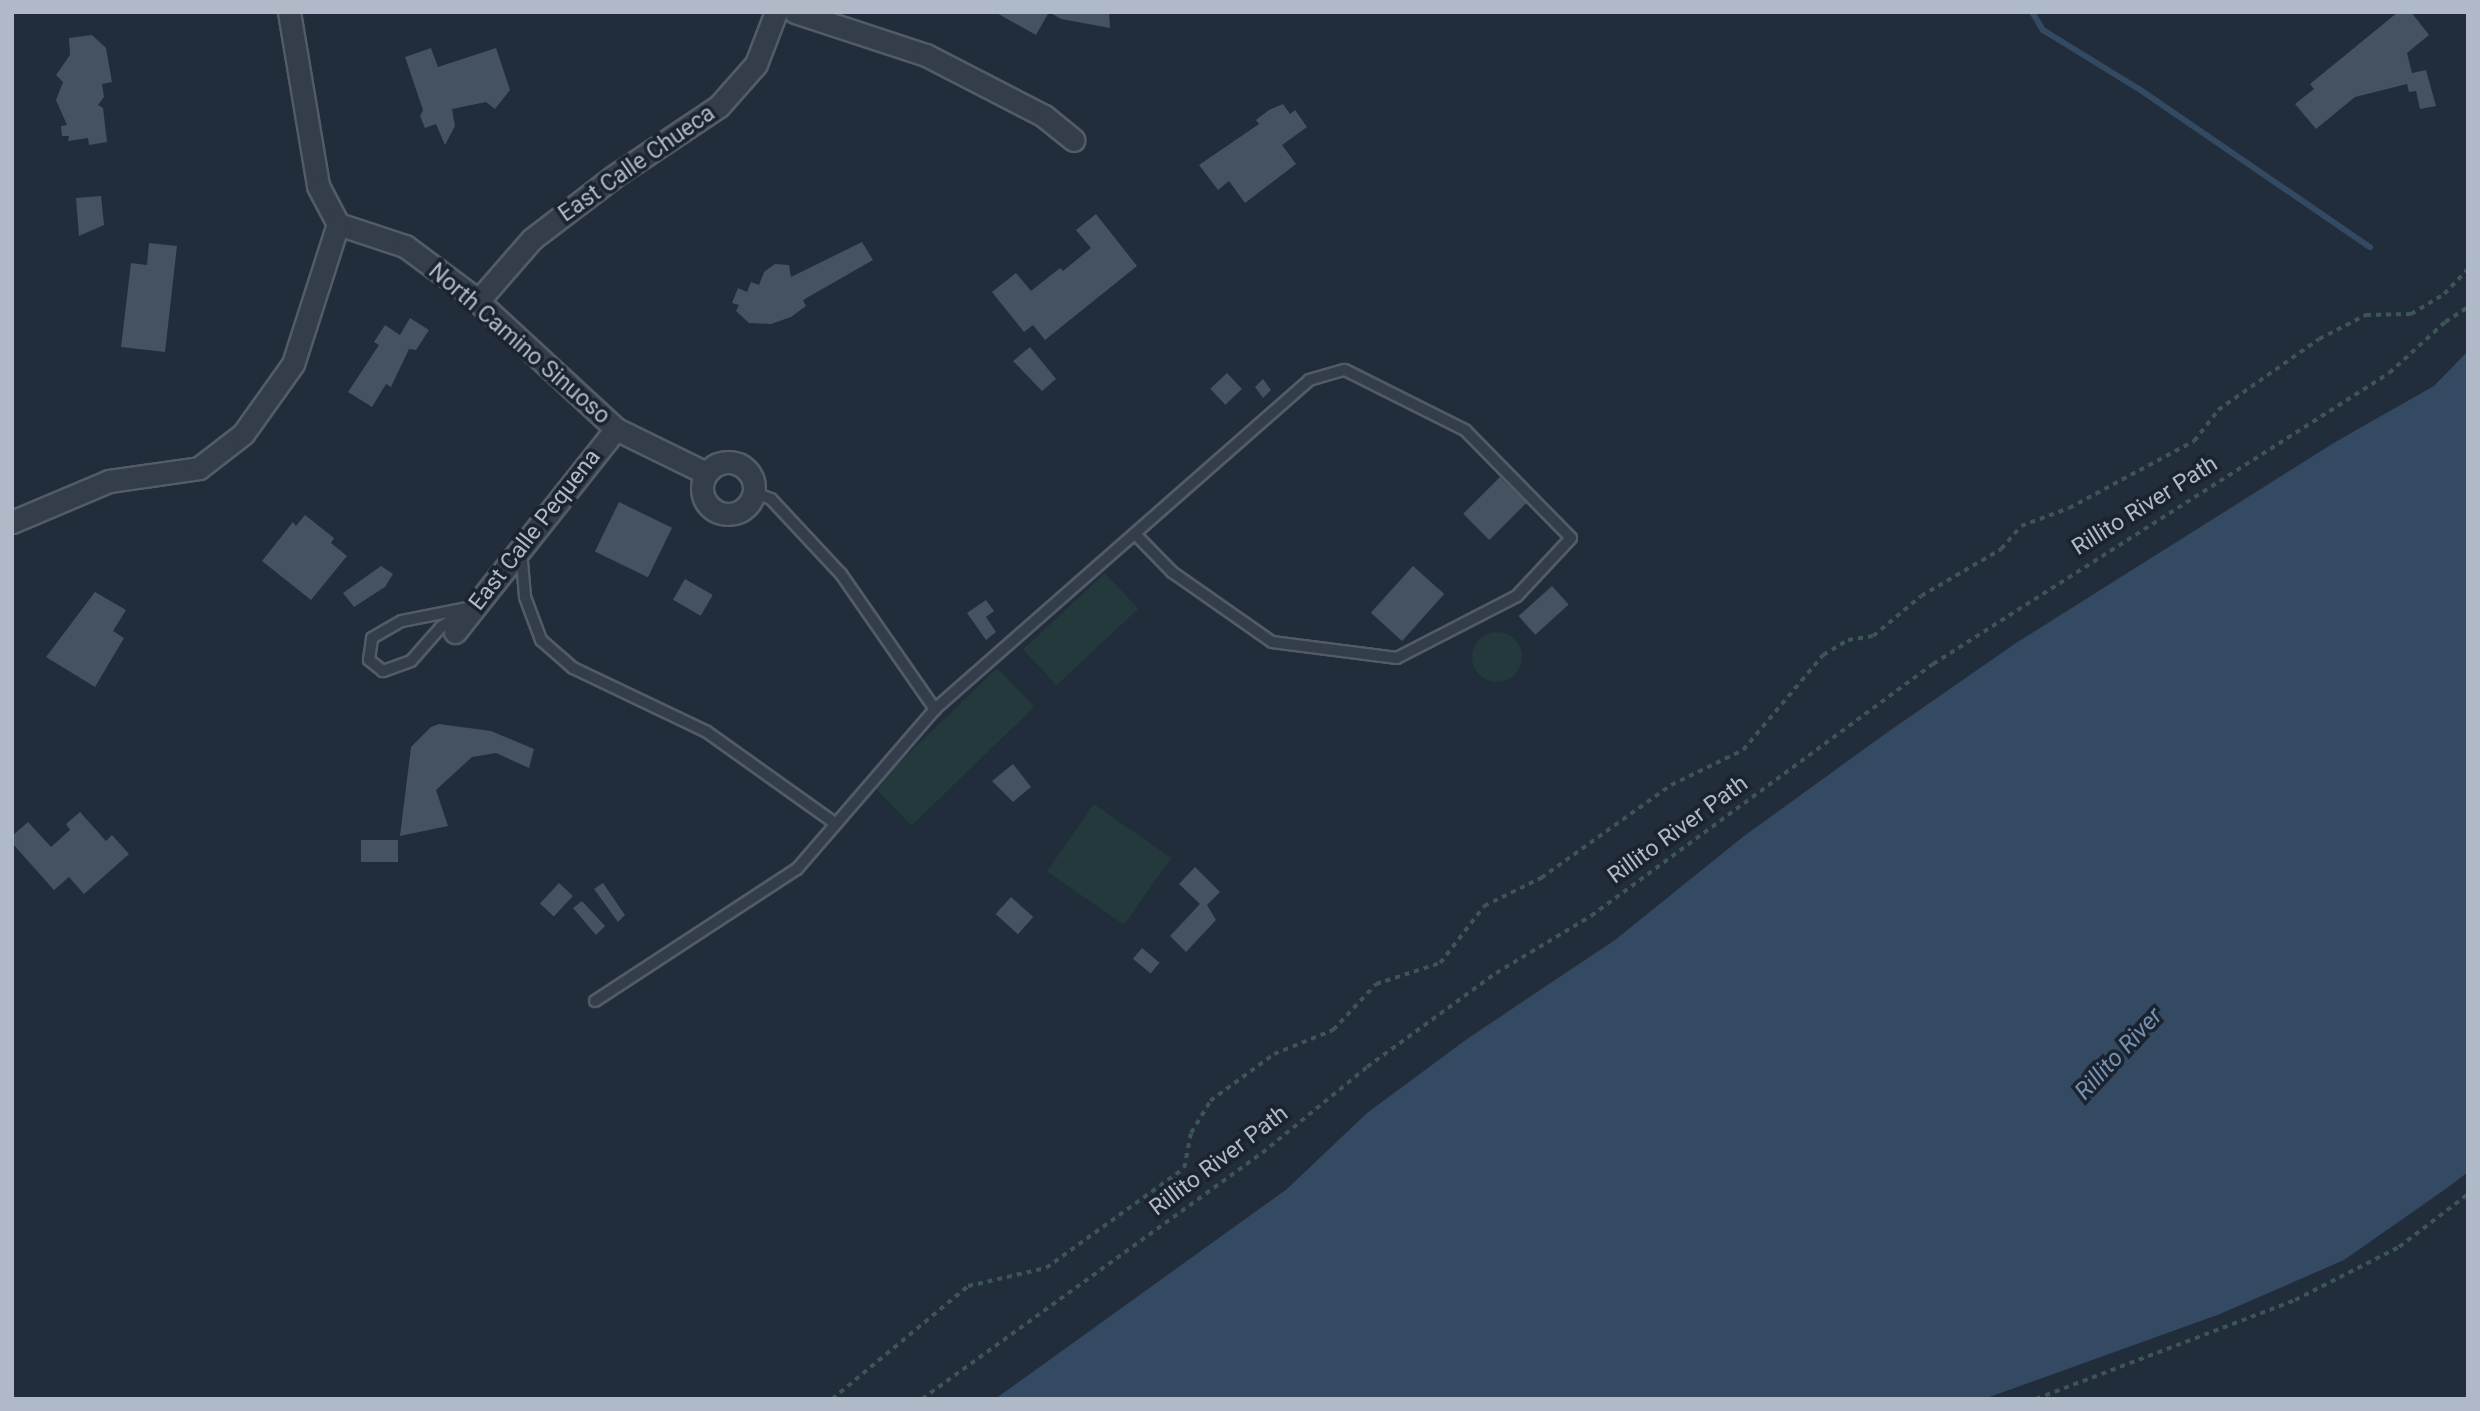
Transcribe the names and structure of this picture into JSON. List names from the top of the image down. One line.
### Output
{"streets":{"street":["East Calle Chueca","North Camino Sinuoso","East Calle Pequena"],"path":["Rillito River Path"]},"crossings":[["East Calle Chueca","North Camino Sinuoso"],["North Camino Sinuoso","East Calle Pequena"]],"water":["Rillito River"]}
